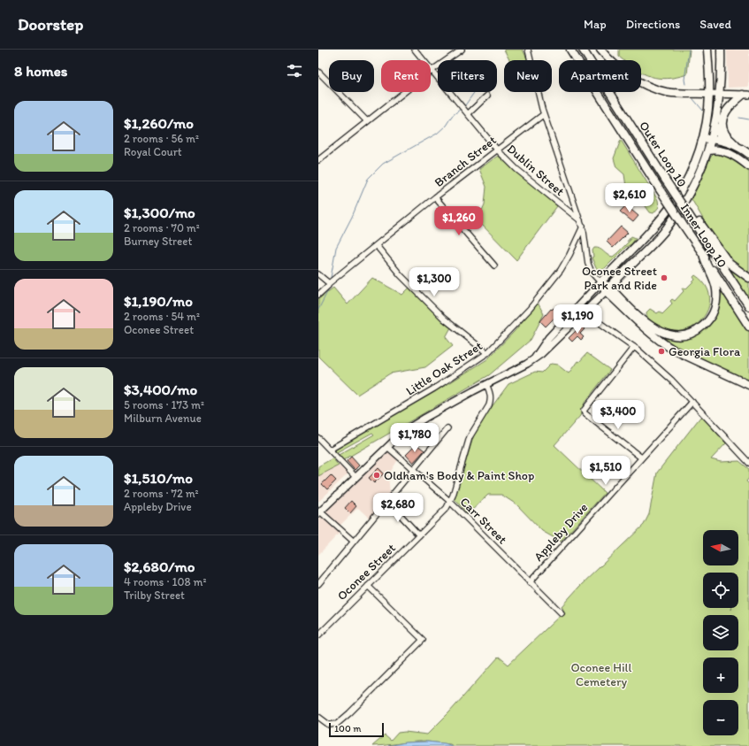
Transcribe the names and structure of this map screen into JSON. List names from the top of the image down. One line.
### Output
{"streets":{"highway":["Outer Loop 10","Inner Loop 10"],"street":["Branch Street","Dublin Street","Little Oak Street","Carr Street","Appleby Drive","Oconee Street"]},"crossings":[["Branch Street","Dublin Street"],["Carr Street","Appleby Drive"],["Carr Street","Oconee Street"]],"parks":["Oconee Hill Cemetery"],"places":["Oconee Street Park and Ride","Georgia Flora","Oldham's Body & Paint Shop"],"scale_bar":"100 m","north":"left","page":{"header":"Doorstep","nav":["Map","Directions","Saved"],"heading":"8 homes","chip":["Buy","Rent","Filters","New","Apartment"],"list":[{"name":"$1,260/mo","note":"2 rooms · 56 m² · Royal Court"},{"name":"$1,300/mo","note":"2 rooms · 70 m² · Burney Street"},{"name":"$1,190/mo","note":"2 rooms · 54 m² · Oconee Street"},{"name":"$3,400/mo","note":"5 rooms · 173 m² · Milburn Avenue"},{"name":"$1,510/mo","note":"2 rooms · 72 m² · Appleby Drive"},{"name":"$2,680/mo","note":"4 rooms · 108 m² · Trilby Street"}],"price":["$2,610","$1,260","$1,300","$1,190","$3,400","$1,780","$1,510","$2,680"],"map_buttons":["+","−"],"scale":"100 m"}}
